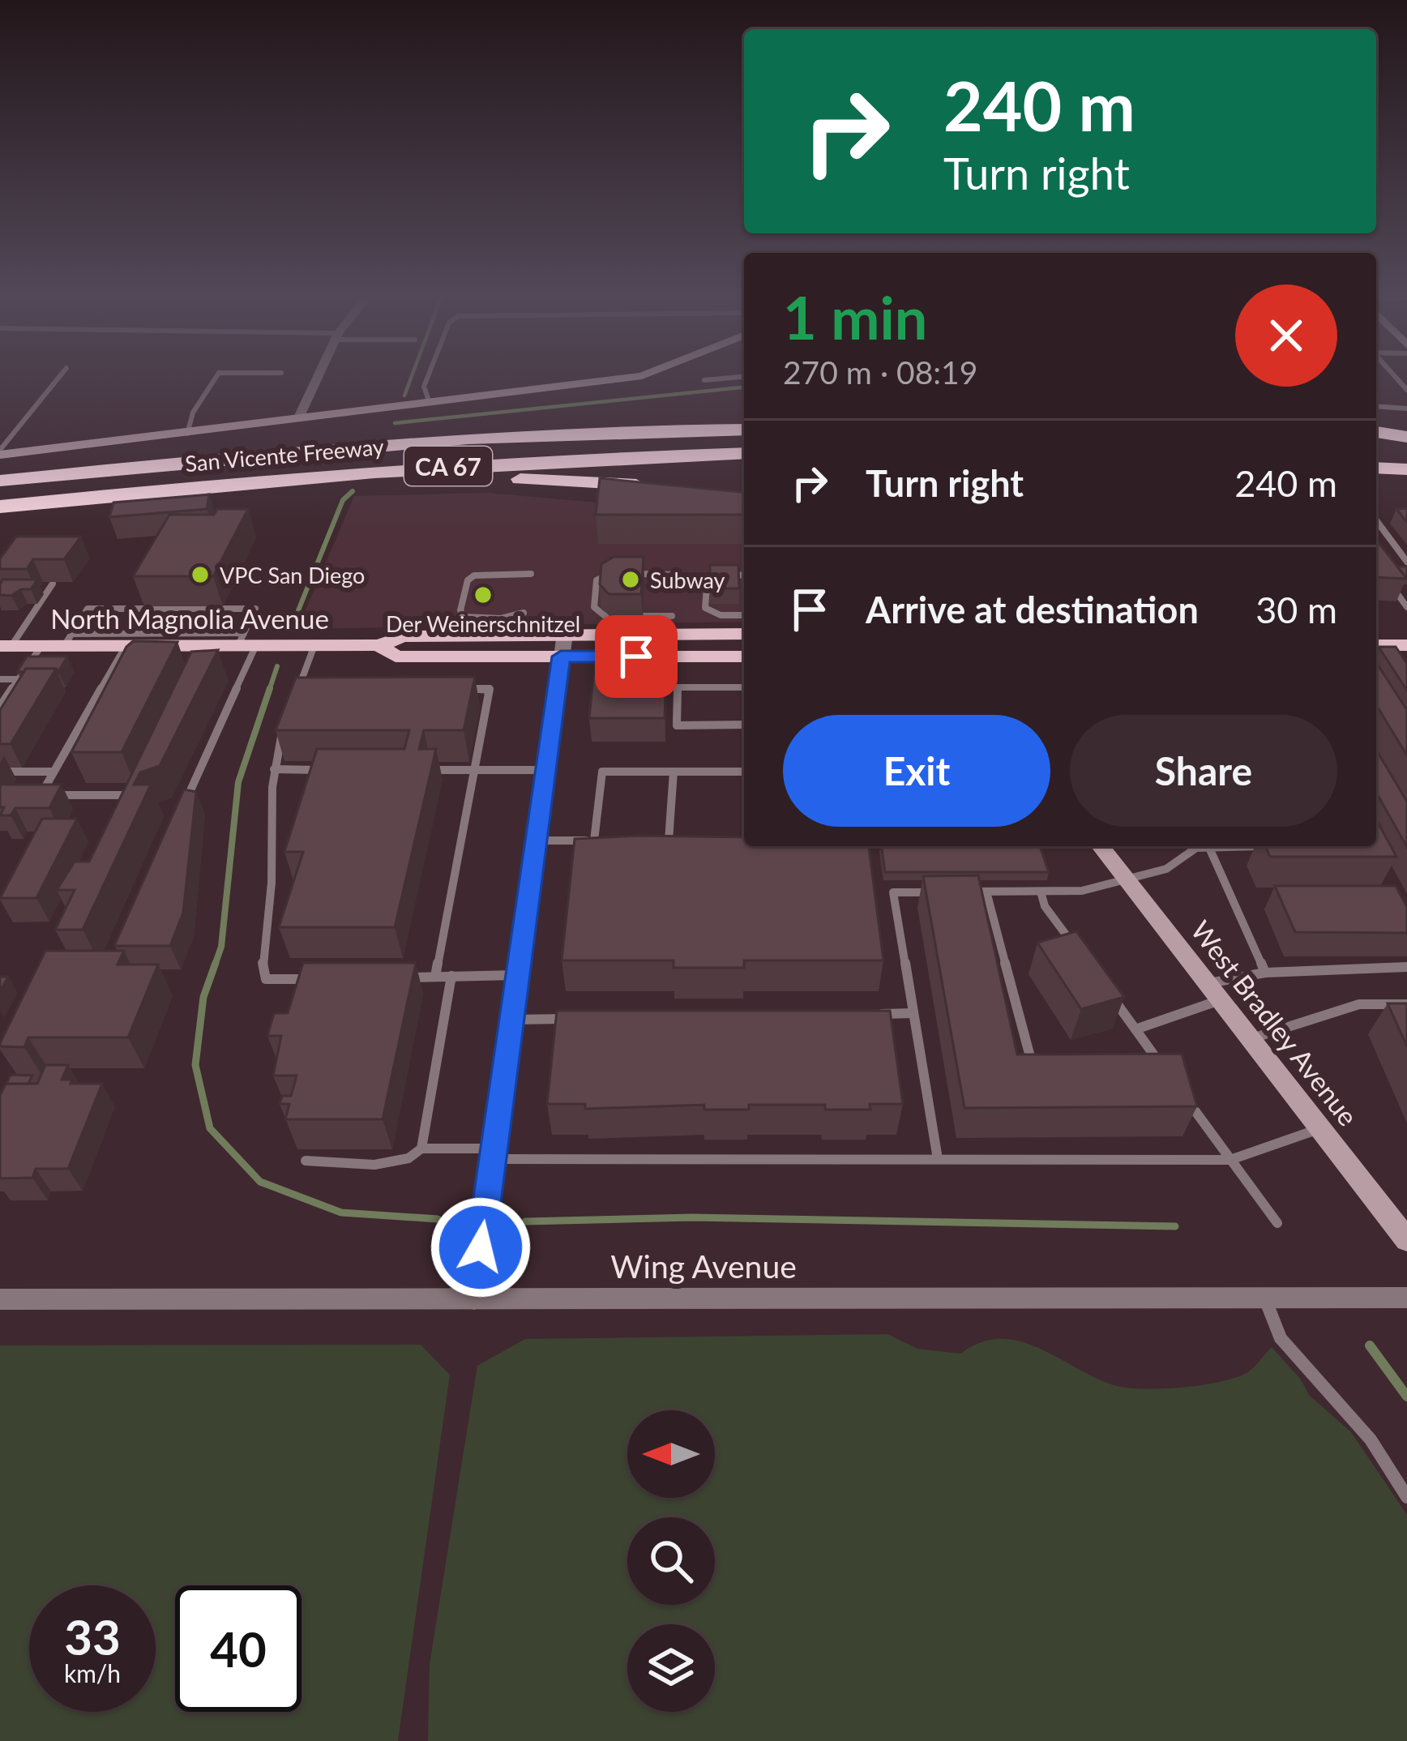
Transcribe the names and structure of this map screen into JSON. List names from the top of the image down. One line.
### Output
{"streets":{"highway":["San Vicente Freeway","CA 67"],"main road":["North Magnolia Avenue","West Bradley Avenue"],"street":["Wing Avenue"]},"places":["VPC San Diego","Subway","Der Weinerschnitzel"],"north":"left","page":{"turn":["240 m","Turn right"],"heading":["1 min","270 m · 08:19"],"list":[{"name":"Turn right","value":"240 m"},{"name":"Arrive at destination","value":"30 m"}],"buttons":["Exit","Share"],"speed":"33 km/h","limit":"40"}}
